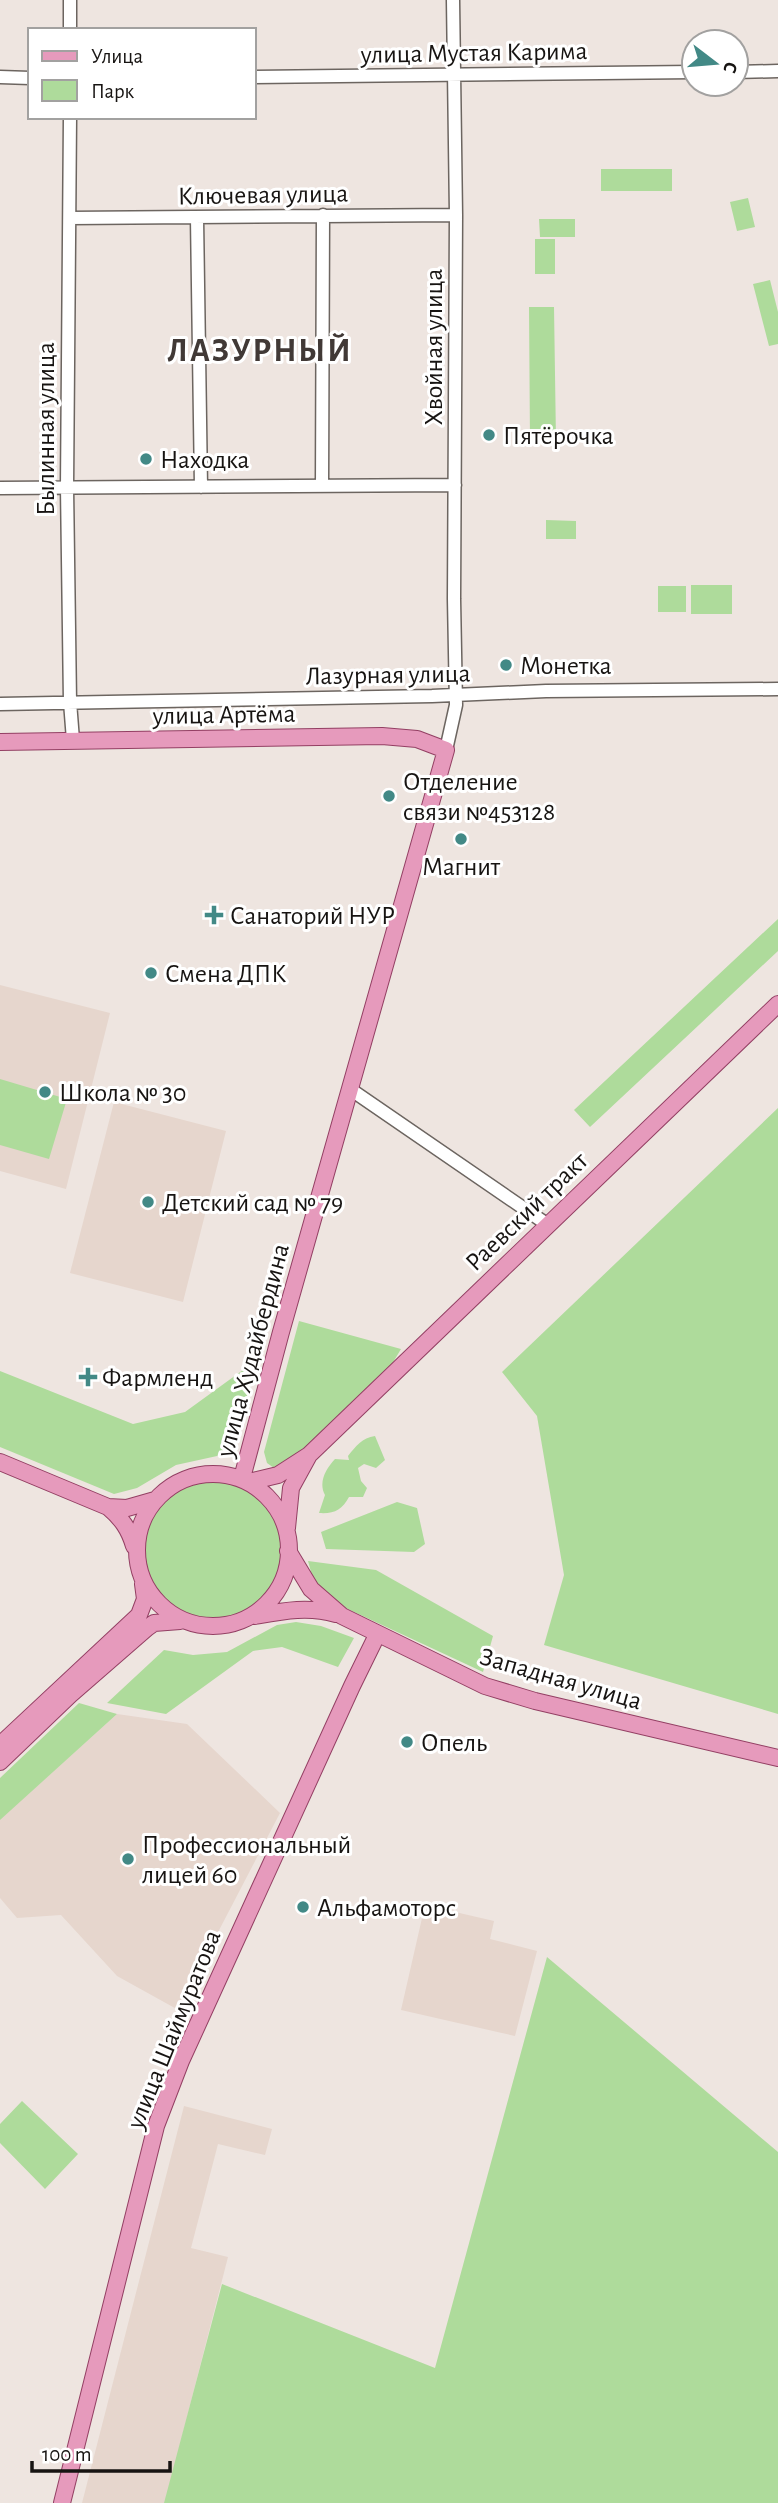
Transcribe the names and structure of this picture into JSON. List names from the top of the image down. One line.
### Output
{"streets":{"main road":["улица Артёма","Раевский тракт","улица Худайбердина","Западная улица","улица Шаймуратова"],"street":["улица Мустая Карима","Ключевая улица","Хвойная улица","Былинная улица","Лазурная улица"]},"crossings":[["улица Мустая Карима","Хвойная улица"],["Ключевая улица","Хвойная улица"],["Ключевая улица","Былинная улица"],["Хвойная улица","Лазурная улица"],["Хвойная улица","улица Артёма"],["Хвойная улица","улица Худайбердина"],["Былинная улица","Лазурная улица"],["Былинная улица","улица Артёма"],["улица Артёма","улица Худайбердина"],["Раевский тракт","улица Худайбердина"],["Раевский тракт","Западная улица"],["улица Худайбердина","Западная улица"],["Западная улица","улица Шаймуратова"]],"districts":["ЛАЗУРНЫЙ"],"places":{"other":["Пятёрочка","Находка","Монетка","Отделение связи №453128","Магнит","Смена ДПК","Школа № 30","Детский сад № 79","Опель","Профессиональный лицей 60","Альфамоторс"],"health":["Санаторий НУР","Фармленд"]},"legend":["Улица","Парк"],"scale_bar":"100 m","north":"right"}
